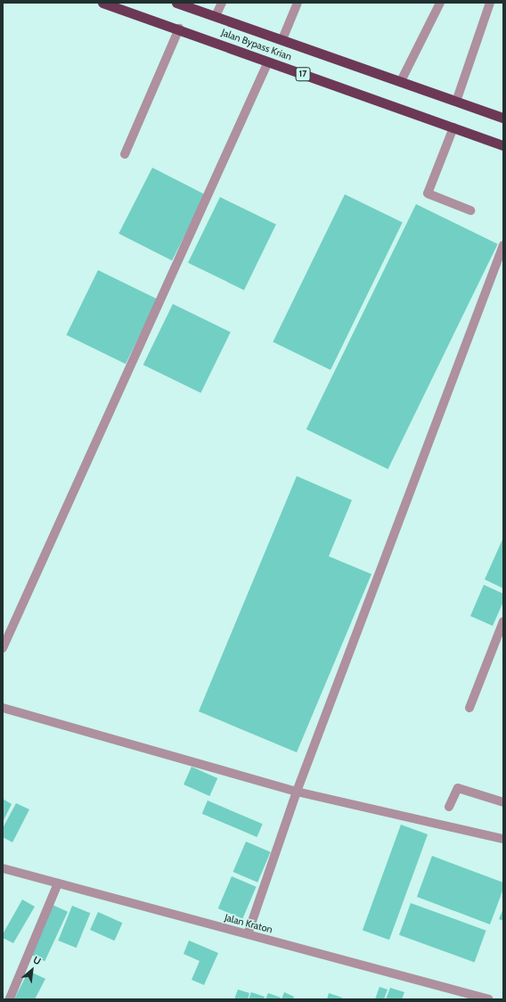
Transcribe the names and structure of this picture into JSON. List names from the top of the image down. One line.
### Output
{"streets":{"highway":["Jalan Bypass Krian","17"],"street":["Jalan Kraton"]},"north":"top right"}
